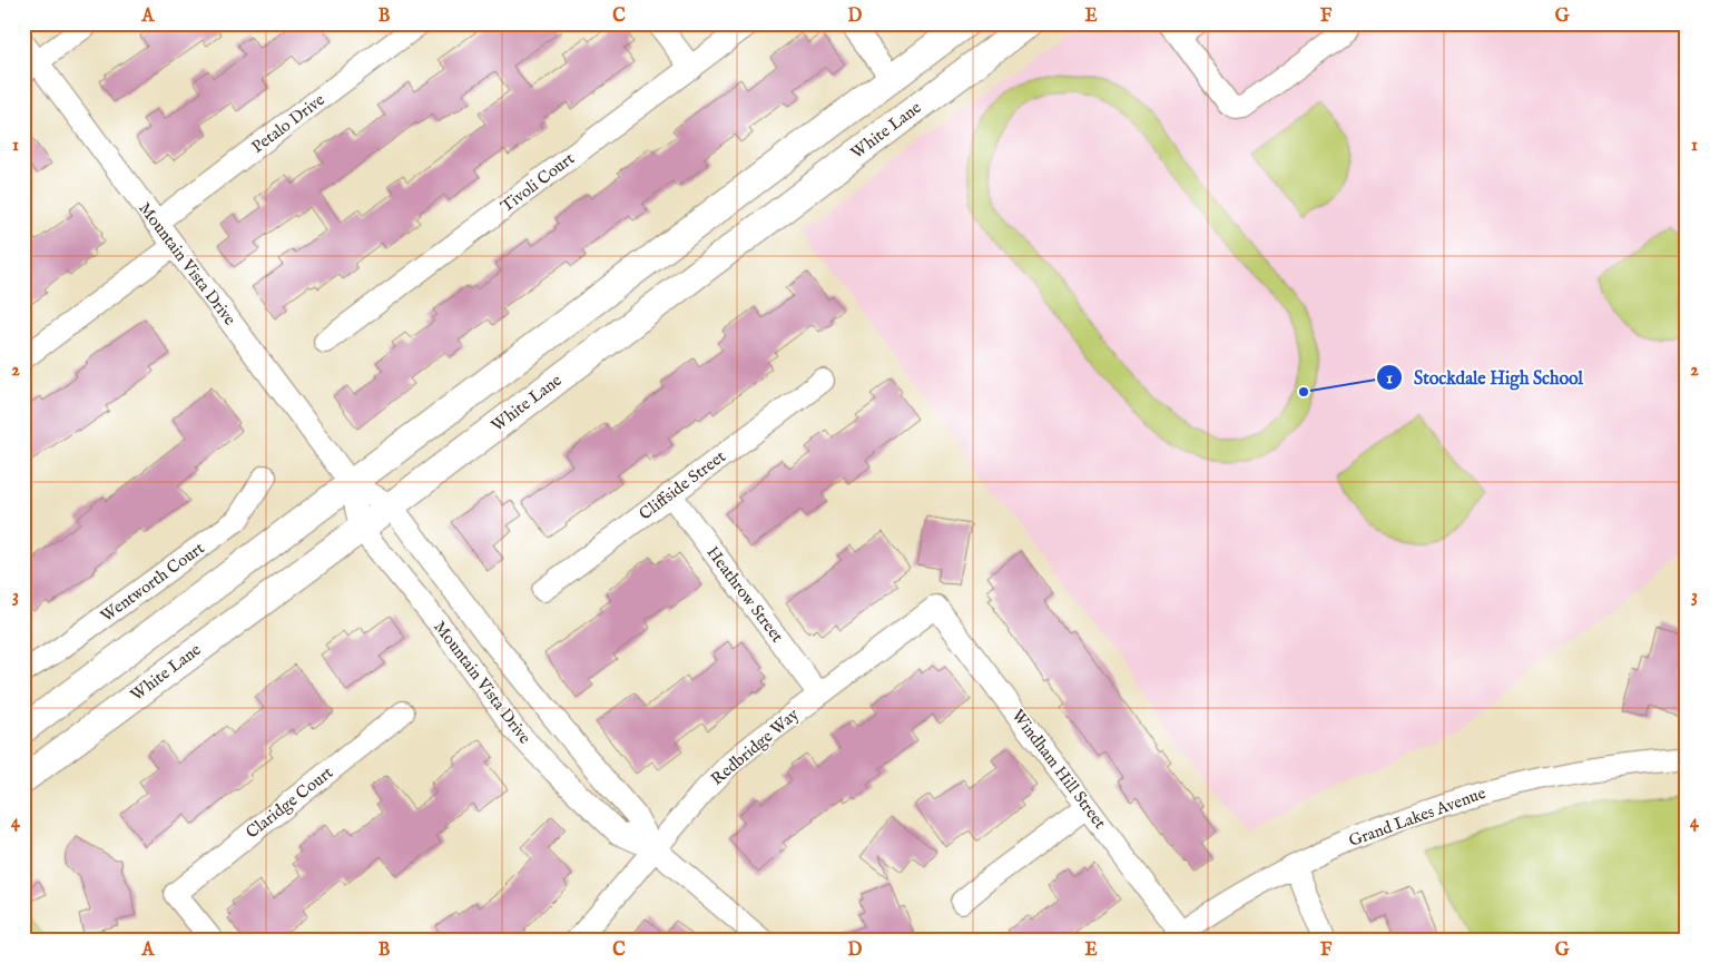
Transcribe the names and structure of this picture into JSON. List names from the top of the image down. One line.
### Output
{"streets":{"main road":["White Lane"],"street":["Petalo Drive","Tivoli Court","Mountain Vista Drive","Cliffside Street","Wentworth Court","Heathrow Street","Redbridge Way","Windham Hill Street","Claridge Court","Grand Lakes Avenue"]},"crossings":[["Petalo Drive","Mountain Vista Drive"],["White Lane","Mountain Vista Drive"],["Mountain Vista Drive","Redbridge Way"],["Cliffside Street","Heathrow Street"],["Heathrow Street","Redbridge Way"],["Redbridge Way","Windham Hill Street"],["Windham Hill Street","Grand Lakes Avenue"]],"places":["Stockdale High School"],"grid":{"columns":["A","B","C","D","E","F","G"],"rows":["1","2","3","4"]}}
